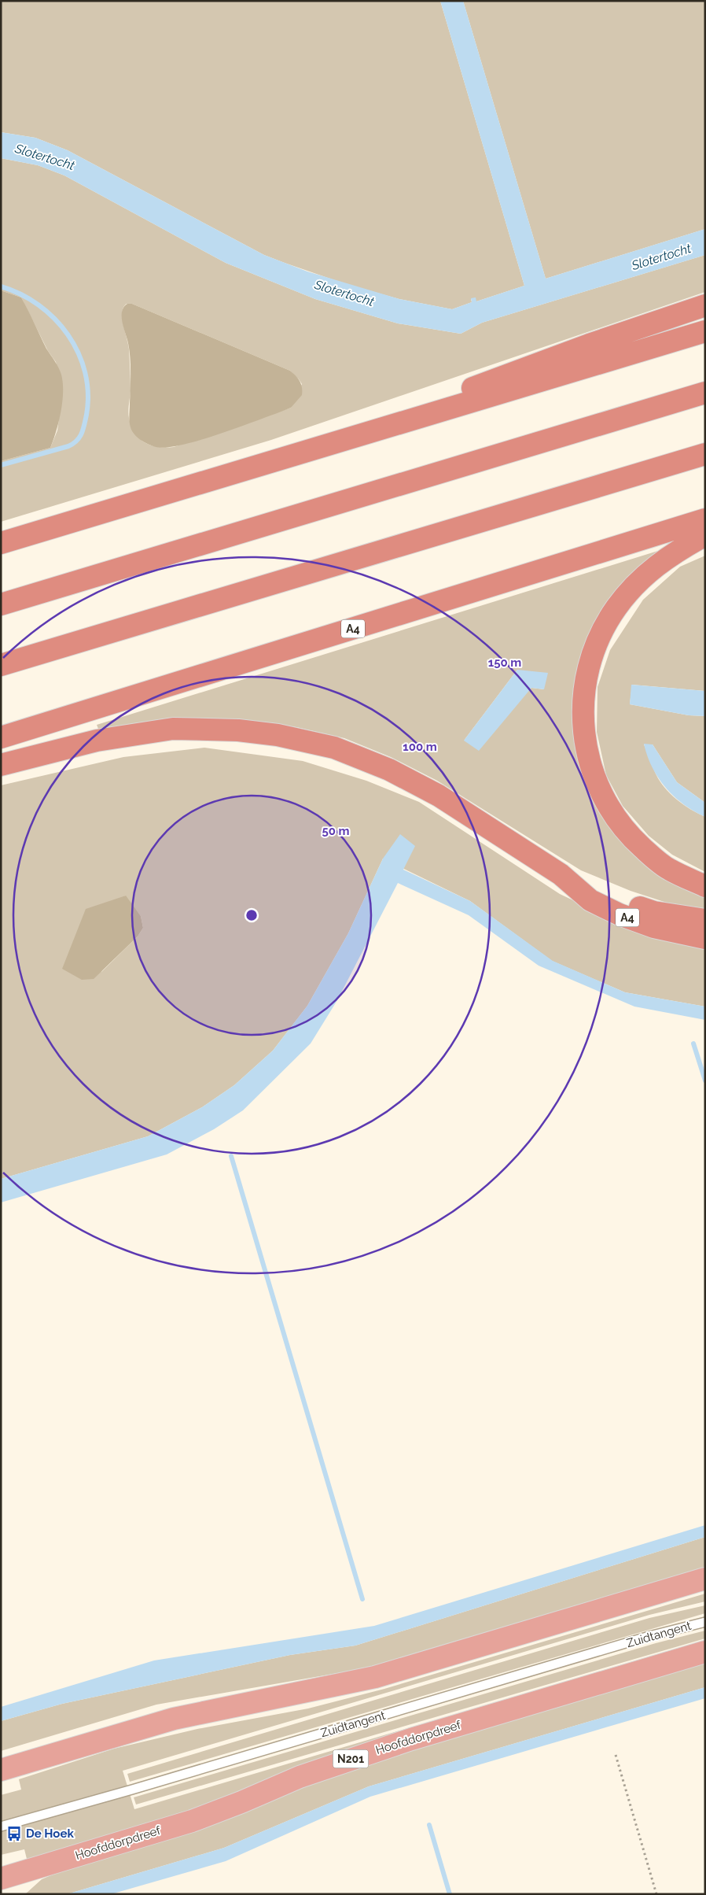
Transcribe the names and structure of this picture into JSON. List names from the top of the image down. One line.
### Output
{"streets":{"highway":["A4","Hoofddorpdreef","N201"],"lane":["Zuidtangent"]},"water":["Slotertocht"],"places":{"bus stop":["De Hoek"]},"rings":["150 m","100 m","50 m"]}
